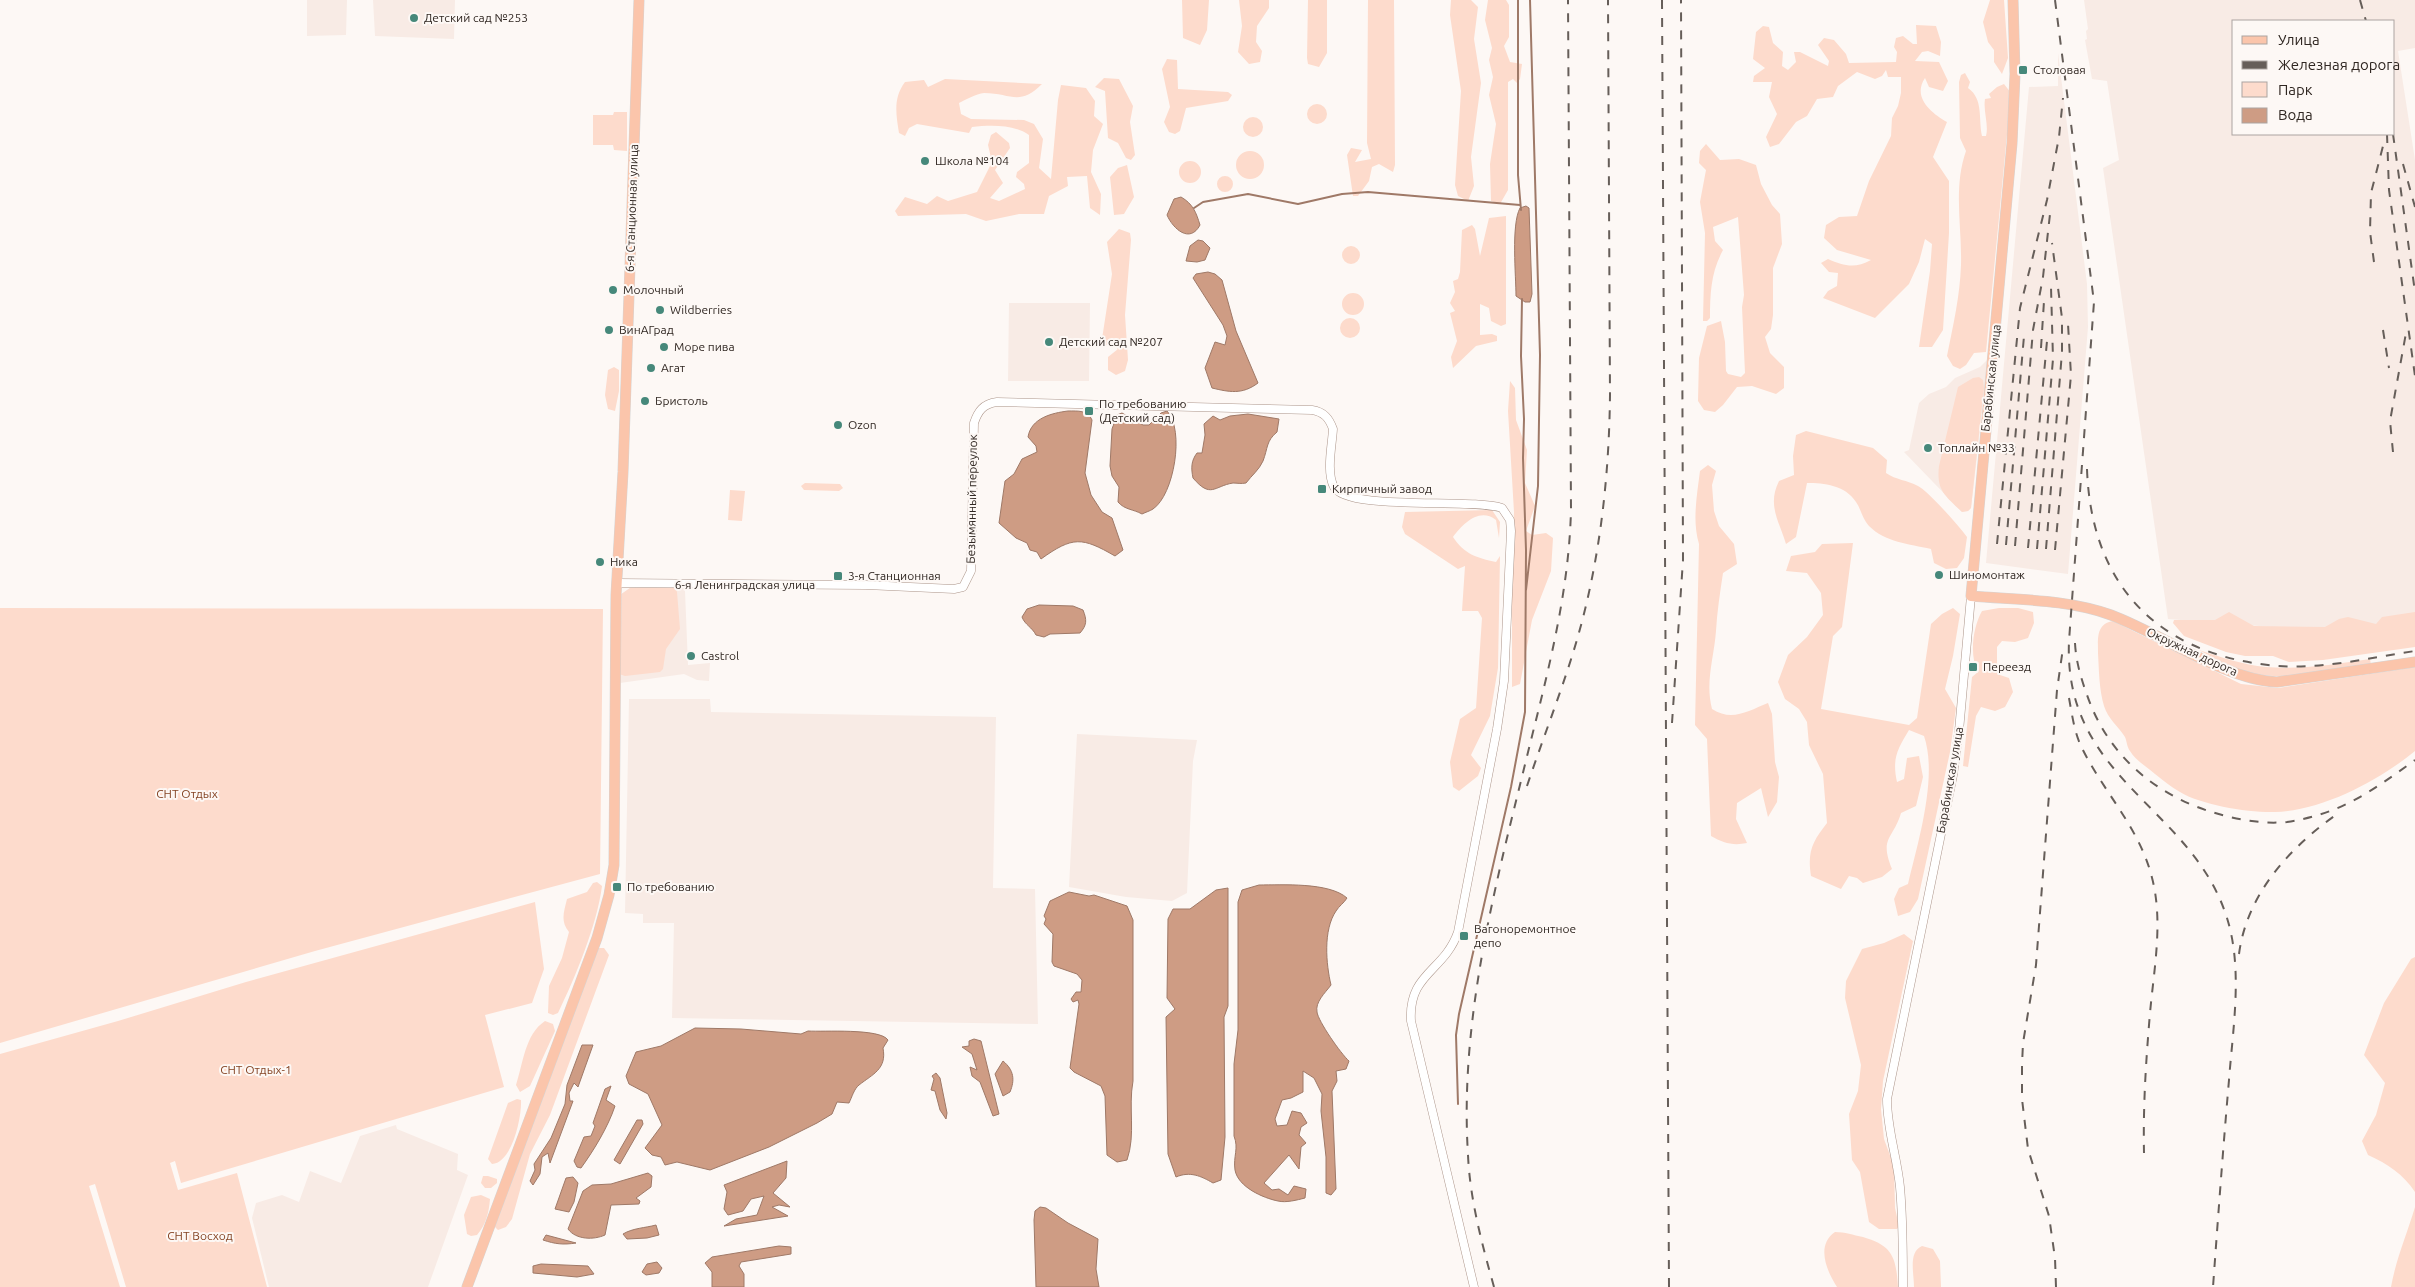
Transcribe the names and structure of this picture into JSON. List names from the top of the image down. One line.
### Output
{"streets":{"main road":["6-я Станционная улица","Барабинская улица","Окружная дорога"],"street":["Безымянный переулок","6-я Ленинградская улица"]},"crossings":[["6-я Станционная улица","6-я Ленинградская улица"],["Барабинская улица","Окружная дорога"],["Безымянный переулок","6-я Ленинградская улица"]],"parks":["СНТ Отдых","СНТ Отдых-1","СНТ Восход"],"places":{"other":["Детский сад №253","Школа №104","Молочный","Wildberries","ВинАГрад","Детский сад №207","Море пива","Агат","Бристоль","Ozon","Топлайн №33","Ника","Шиномонтаж","Castrol"],"transit":["Столовая","По требованию (Детский сад)","Кирпичный завод","3-я Станционная","Переезд","По требованию","Вагоноремонтное депо"]},"legend":["Улица","Железная дорога","Парк","Вода"]}
